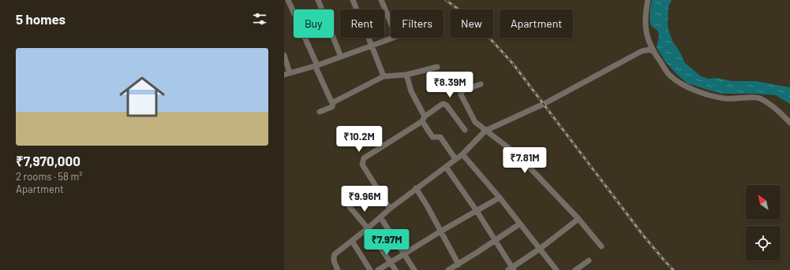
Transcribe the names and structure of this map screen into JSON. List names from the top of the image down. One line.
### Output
{"north":"top left","page":{"heading":"5 homes","chip":["Buy","Rent","Filters","New","Apartment"],"list":[{"name":"₹7,970,000","note":"2 rooms · 58 m² · Apartment"}],"price":["₹8.39M","₹10.2M","₹7.81M","₹9.96M","₹7.97M"]}}
